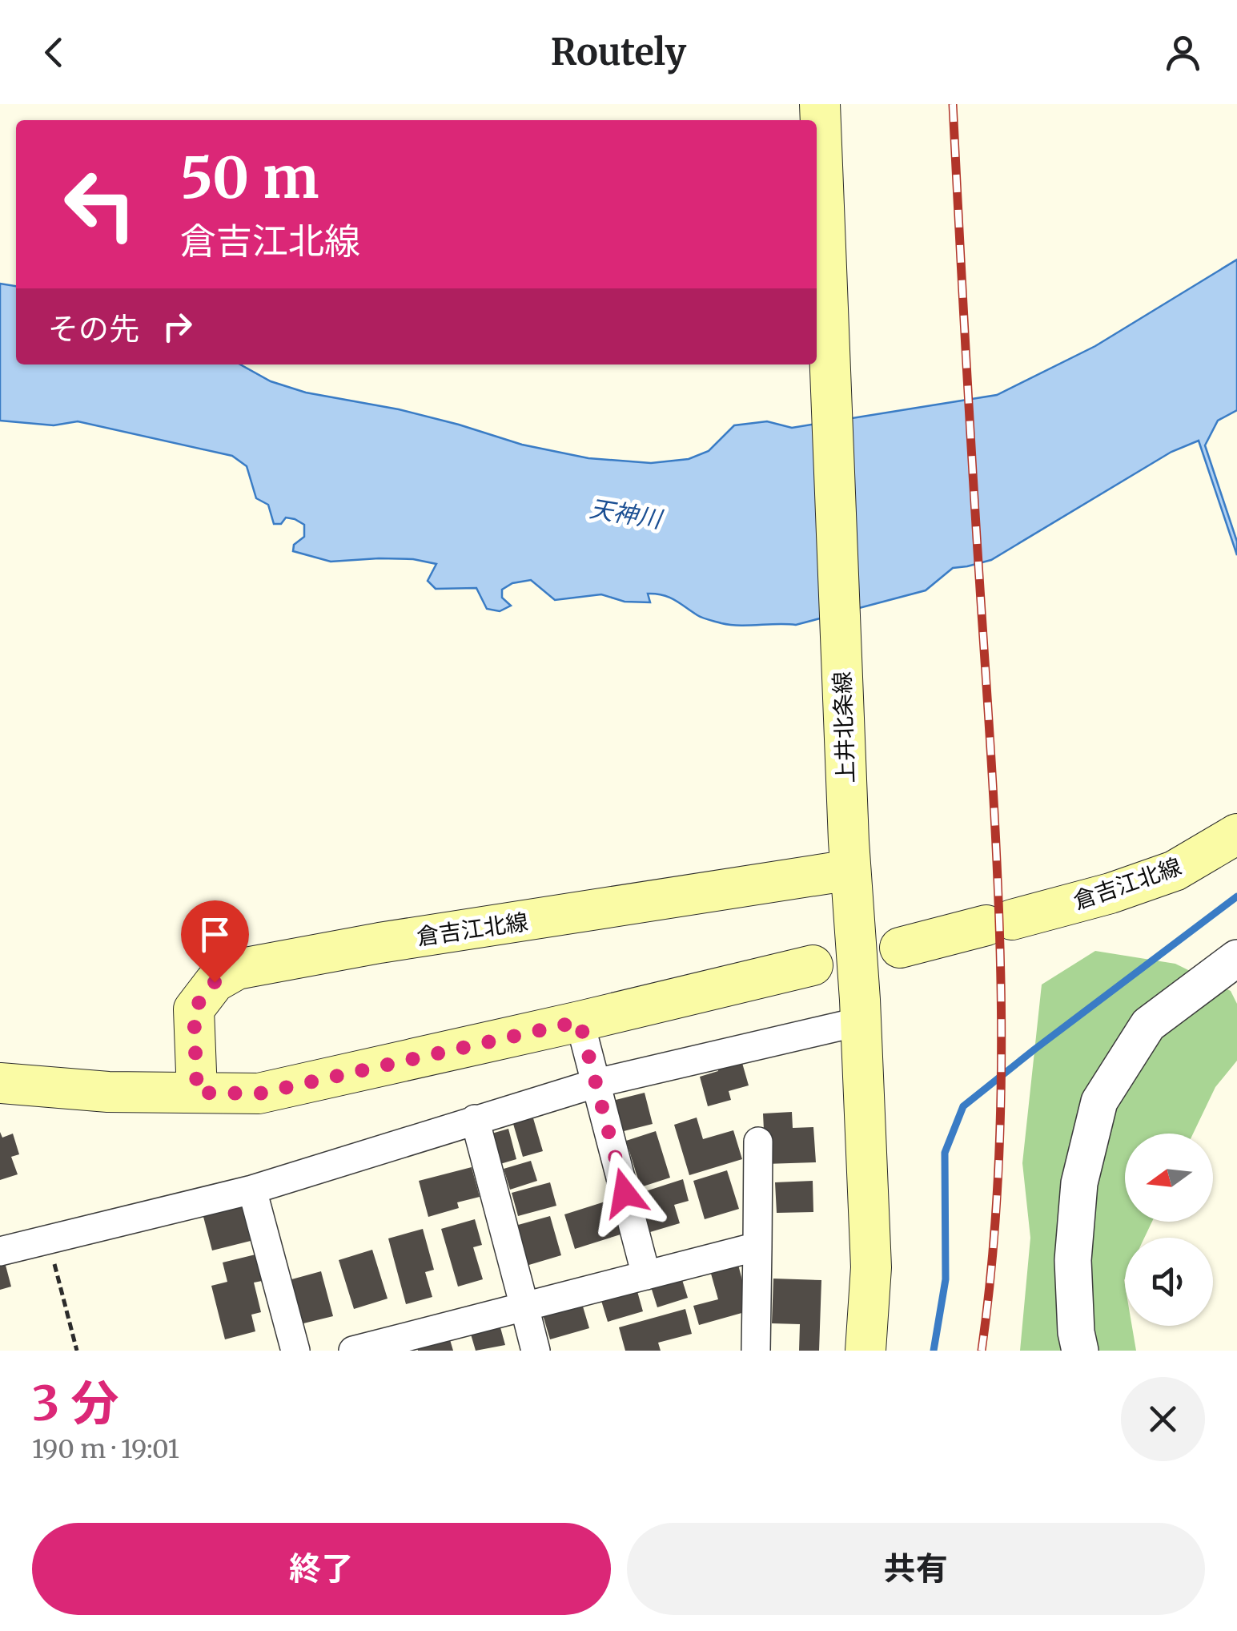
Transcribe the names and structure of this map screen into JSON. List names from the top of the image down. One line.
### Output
{"streets":{"main road":["上井北条線","倉吉江北線"]},"crossings":[["上井北条線","倉吉江北線"]],"water":["天神川"],"north":"left","page":{"header":"Routely","turn":["50 m","倉吉江北線"],"then":"その先","heading":["3 分","190 m · 19:01"],"buttons":["終了","共有"]}}
